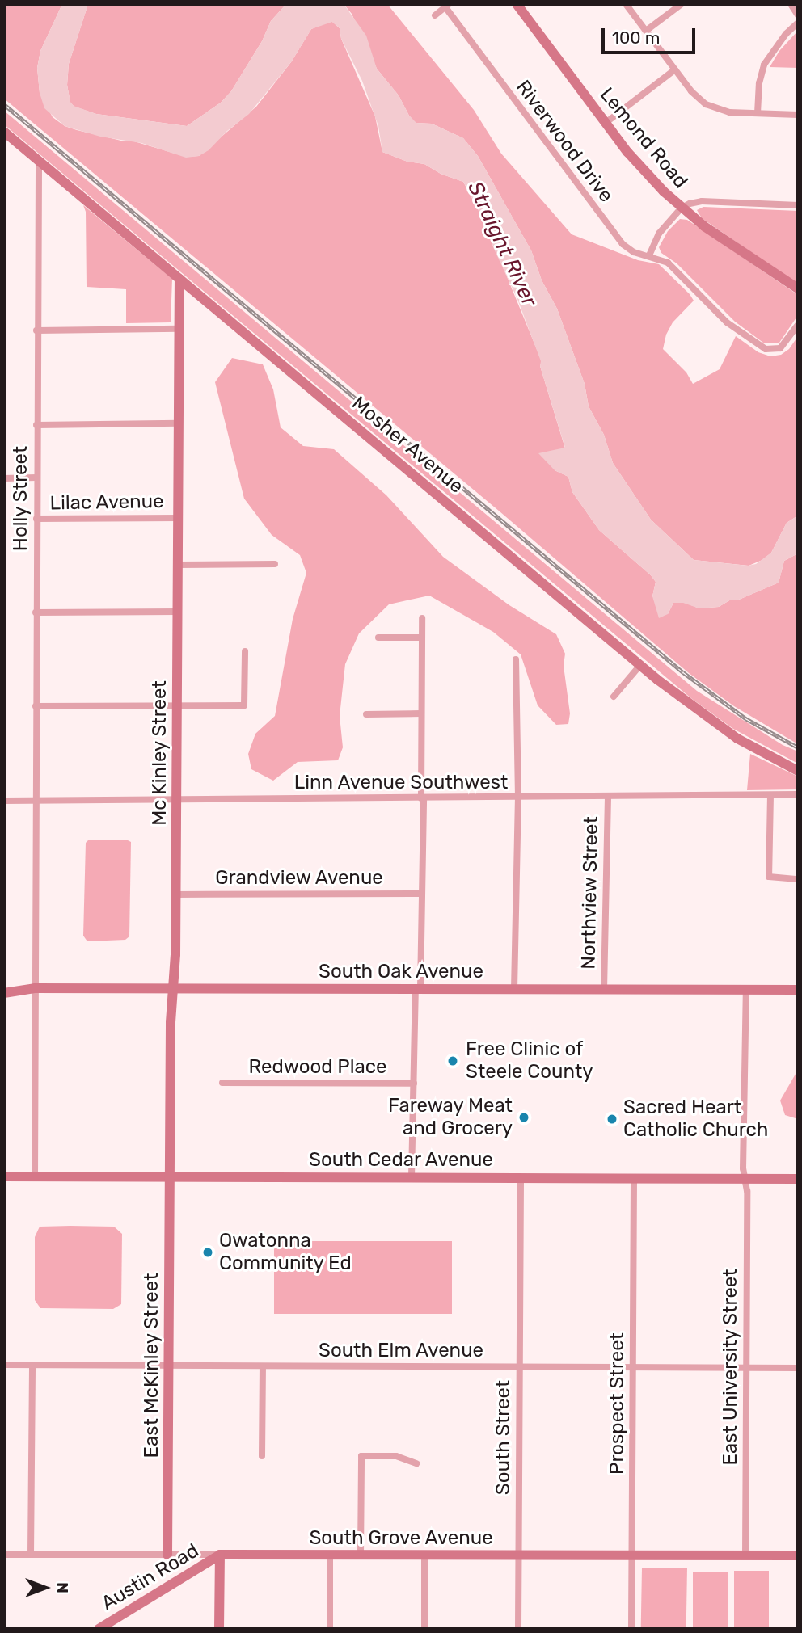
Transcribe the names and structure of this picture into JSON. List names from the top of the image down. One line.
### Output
{"streets":{"street":["Lemond Road","Riverwood Drive","Mosher Avenue","Holly Street","Lilac Avenue","Mc Kinley Street","Linn Avenue Southwest","Grandview Avenue","Northview Street","South Oak Avenue","Redwood Place","South Cedar Avenue","South Elm Avenue","East McKinley Street","East University Street","Prospect Street","South Street","South Grove Avenue","Austin Road"]},"crossings":[["Mosher Avenue","Holly Street"],["Mosher Avenue","Mc Kinley Street"],["Holly Street","Lilac Avenue"],["Holly Street","Linn Avenue Southwest"],["Holly Street","South Oak Avenue"],["Holly Street","South Cedar Avenue"],["Lilac Avenue","Mc Kinley Street"],["Mc Kinley Street","Linn Avenue Southwest"],["Mc Kinley Street","Grandview Avenue"],["Mc Kinley Street","South Oak Avenue"],["Mc Kinley Street","South Cedar Avenue"],["Mc Kinley Street","East McKinley Street"],["Linn Avenue Southwest","Northview Street"],["Northview Street","South Oak Avenue"],["South Oak Avenue","East University Street"],["South Cedar Avenue","East McKinley Street"],["South Cedar Avenue","East University Street"],["South Cedar Avenue","Prospect Street"],["South Cedar Avenue","South Street"],["South Elm Avenue","East McKinley Street"],["South Elm Avenue","East University Street"],["South Elm Avenue","Prospect Street"],["South Elm Avenue","South Street"],["East McKinley Street","South Grove Avenue"],["East University Street","South Grove Avenue"],["Prospect Street","South Grove Avenue"],["South Street","South Grove Avenue"],["South Grove Avenue","Austin Road"]],"water":["Straight River"],"places":["Free Clinic of Steele County","Fareway Meat and Grocery","Sacred Heart Catholic Church","Owatonna Community Ed"],"scale_bar":"100 m","north":"right"}
